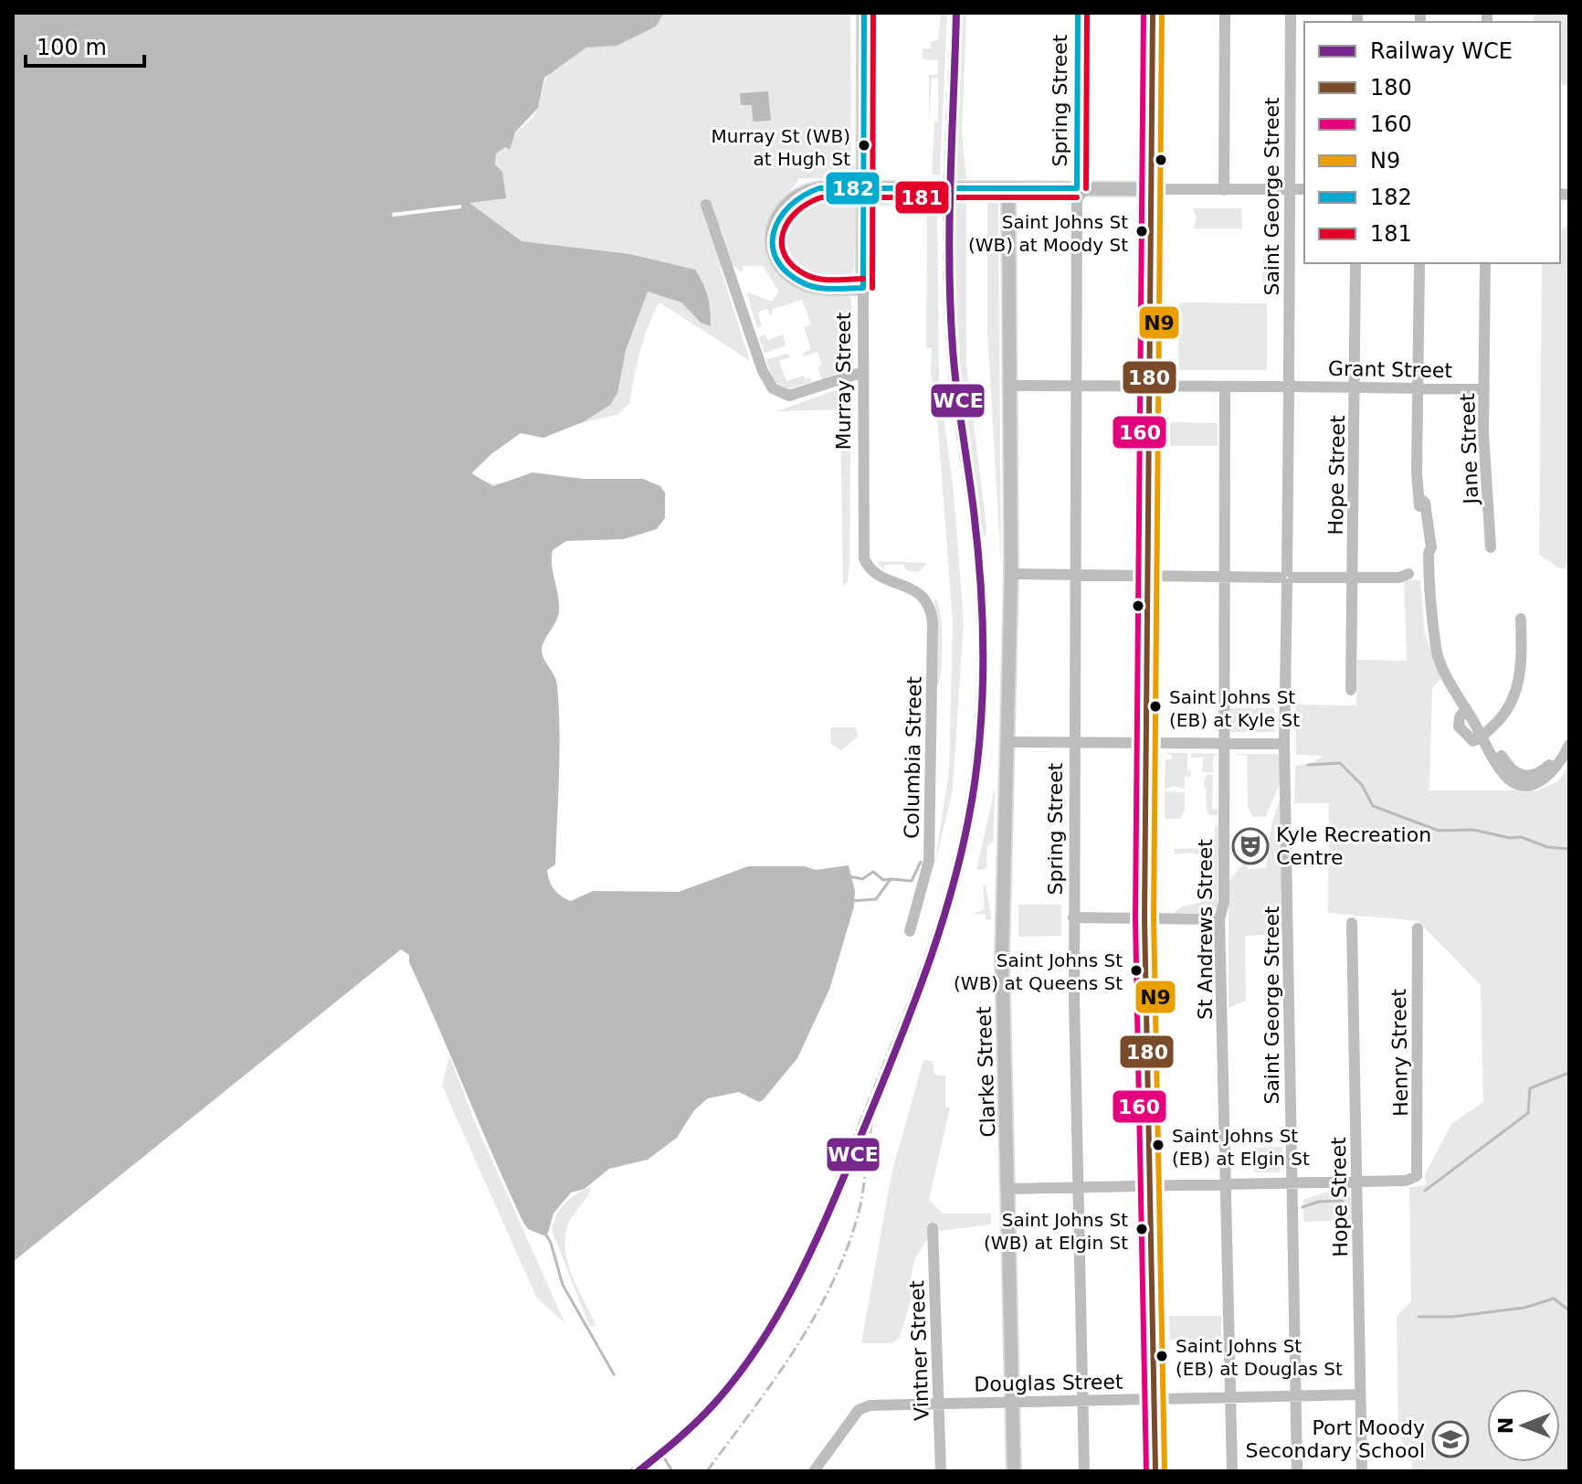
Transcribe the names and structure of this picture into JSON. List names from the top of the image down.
{
  "streets": {
    "main road": ["Murray Street", "Clarke Street"],
    "street": [
      "Spring Street",
      "Saint George Street",
      "Grant Street",
      "Jane Street",
      "Hope Street",
      "Columbia Street",
      "St Andrews Street",
      "Henry Street",
      "Vintner Street",
      "Douglas Street"
    ]
  },
  "crossings": [
    ["Spring Street", "Grant Street"],
    ["Spring Street", "Douglas Street"],
    ["Saint George Street", "Grant Street"],
    ["Saint George Street", "Douglas Street"],
    ["Grant Street", "Jane Street"],
    ["Grant Street", "Hope Street"],
    ["Grant Street", "St Andrews Street"],
    ["Grant Street", "Clarke Street"],
    ["Murray Street", "Columbia Street"],
    ["Hope Street", "Henry Street"],
    ["Hope Street", "Douglas Street"],
    ["St Andrews Street", "Douglas Street"],
    ["Clarke Street", "Douglas Street"],
    ["Vintner Street", "Douglas Street"]
  ],
  "places": {
    "other": [
      "Murray St (WB) at Hugh St",
      "Saint Johns St (WB) at Moody St",
      "Saint Johns St (EB) at Kyle St",
      "Saint Johns St (WB) at Queens St",
      "Saint Johns St (EB) at Elgin St",
      "Saint Johns St (WB) at Elgin St",
      "Saint Johns St (EB) at Douglas St"
    ],
    "theatre": ["Kyle Recreation Centre"],
    "school or university": ["Port Moody Secondary School"]
  },
  "lines": [
    "rail line WCE",
    "transit line 180",
    "transit line 160",
    "transit line N9",
    "transit line 182",
    "transit line 181"
  ],
  "legend": [
    "Railway WCE",
    "180",
    "160",
    "N9",
    "182",
    "181"
  ],
  "scale_bar": "100 m",
  "north": "left"
}
